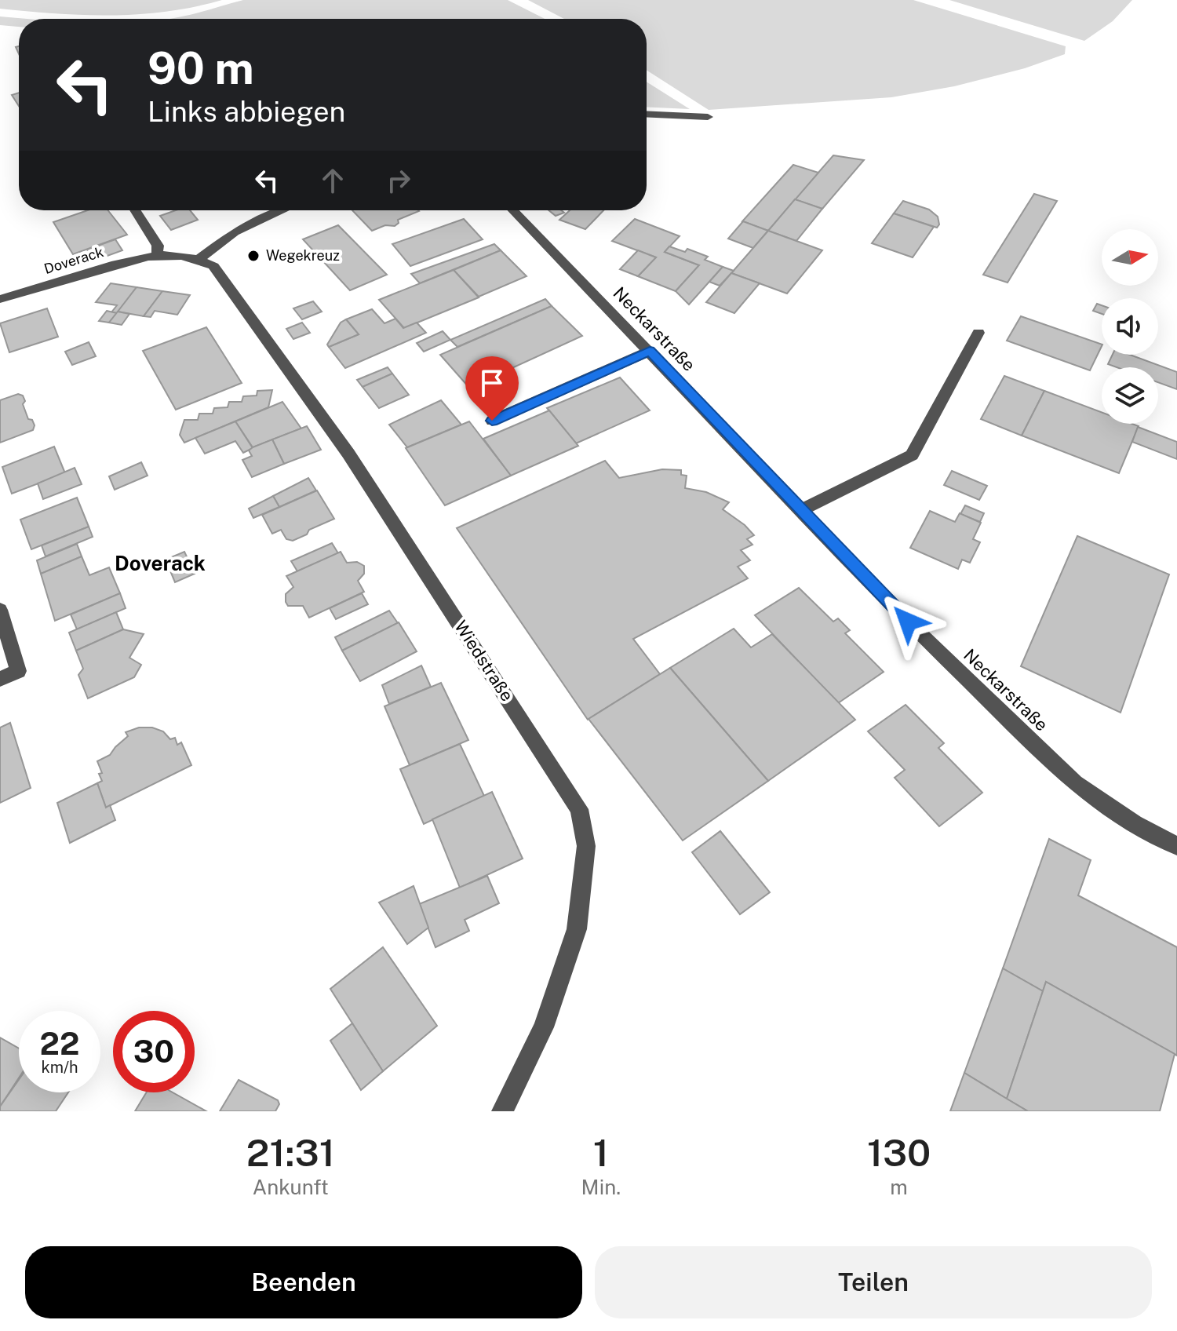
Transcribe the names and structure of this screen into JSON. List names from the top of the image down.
{
  "streets": {
    "street": ["Doverack", "Neckarstraße", "Wiedstraße"]
  },
  "crossings": [
    ["Doverack", "Wiedstraße"]
  ],
  "districts": ["Doverack"],
  "places": ["Wegekreuz"],
  "north": "right",
  "page": {
    "turn": ["90 m", "Links abbiegen"],
    "speed": "22 km/h",
    "limit": "30",
    "eta": [
      "21:31",
      "Ankunft",
      "1",
      "Min.",
      "130",
      "m"
    ],
    "buttons": ["Beenden", "Teilen"]
  }
}
